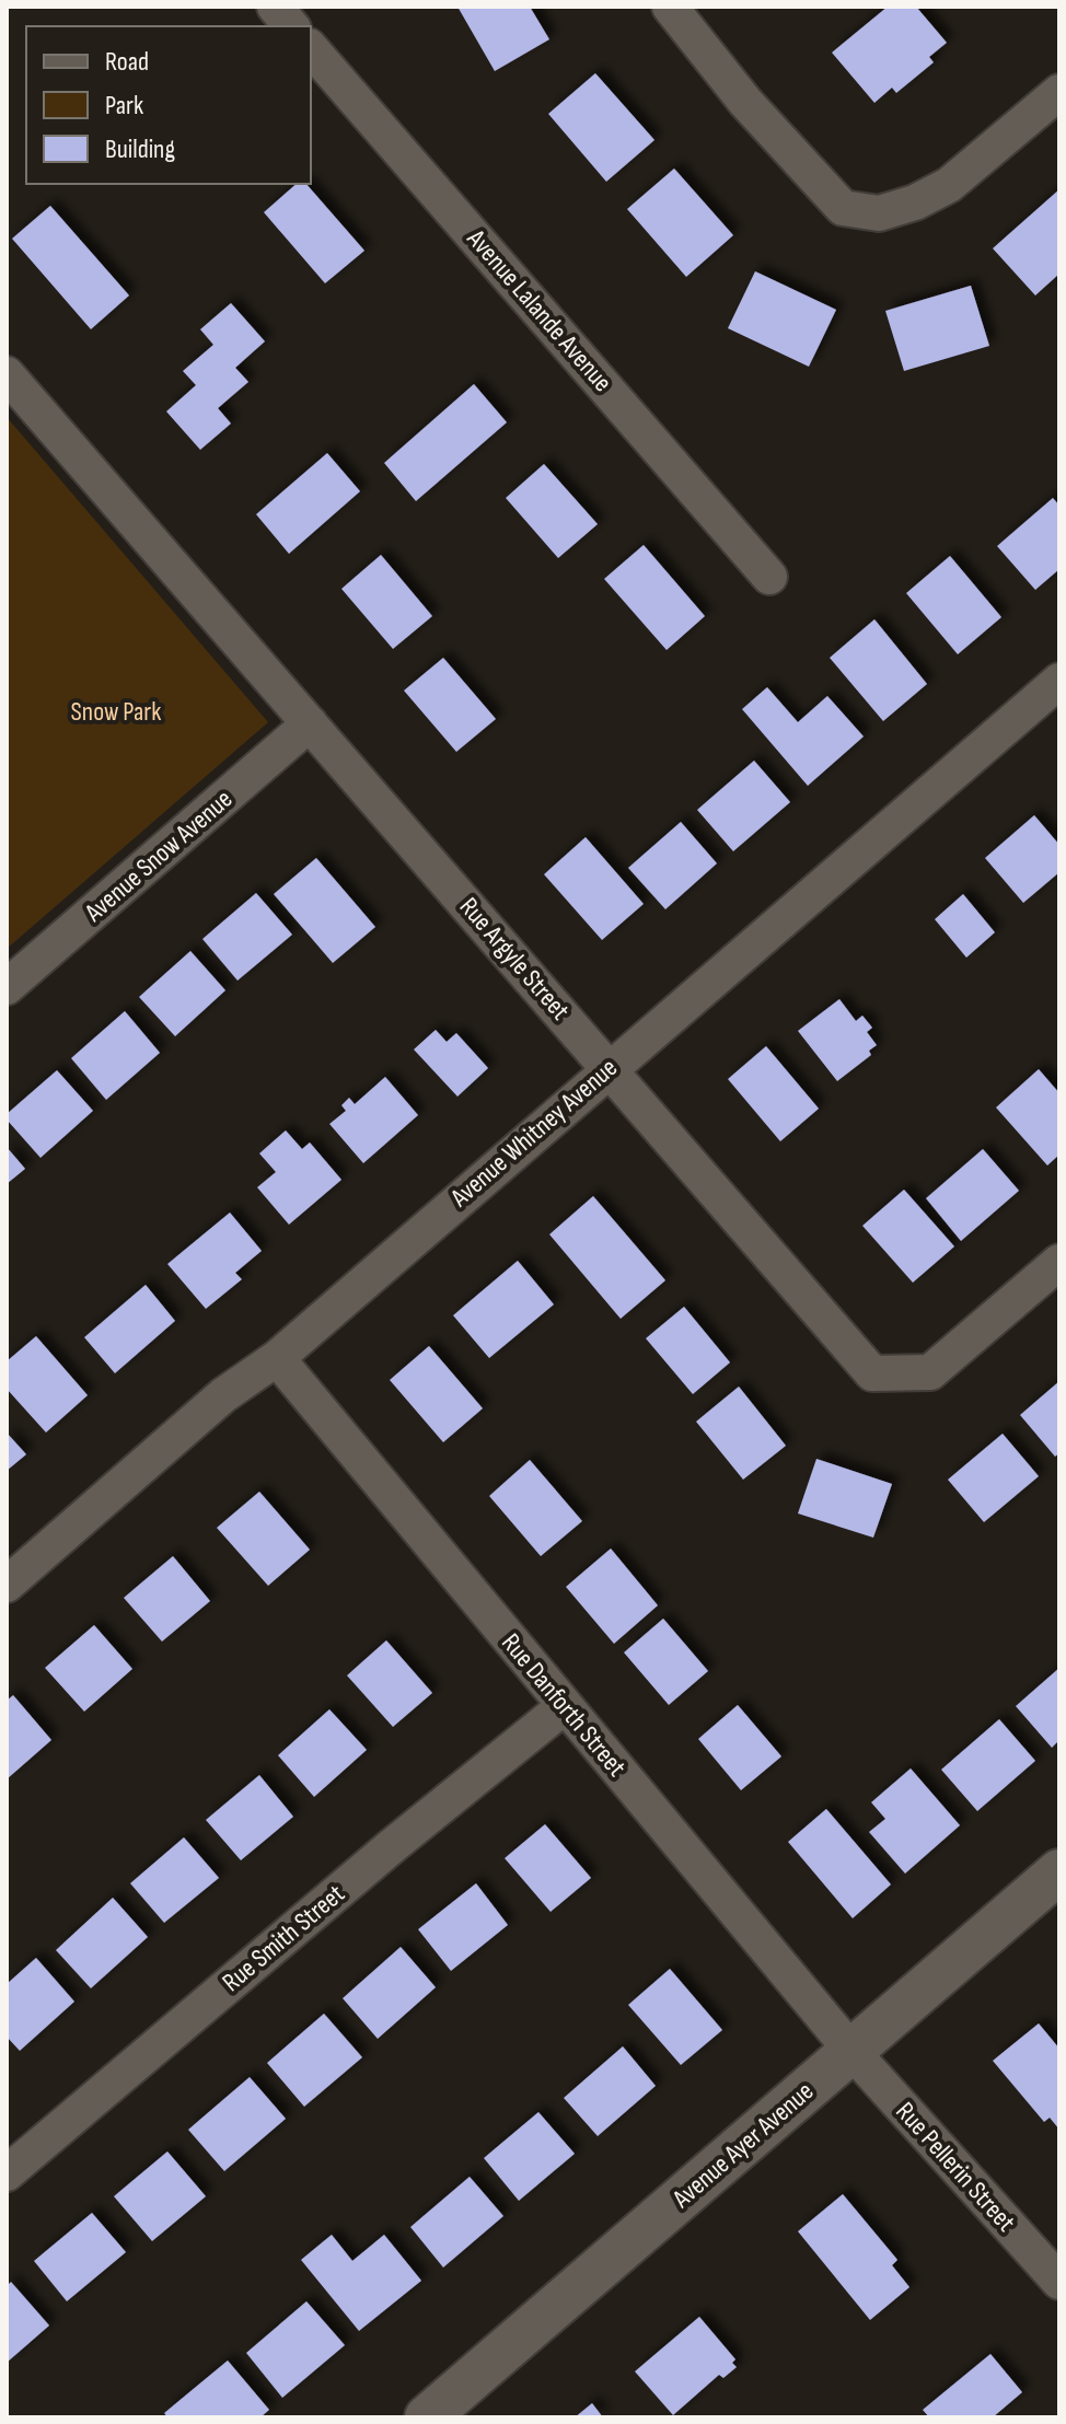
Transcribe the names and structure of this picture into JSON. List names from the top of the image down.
{
  "streets": {
    "street": [
      "Avenue Lalande Avenue",
      "Avenue Snow Avenue",
      "Rue Argyle Street",
      "Avenue Whitney Avenue",
      "Rue Danforth Street",
      "Rue Smith Street",
      "Avenue Ayer Avenue",
      "Rue Pellerin Street"
    ]
  },
  "crossings": [
    ["Avenue Snow Avenue", "Rue Argyle Street"],
    ["Rue Argyle Street", "Avenue Whitney Avenue"],
    ["Avenue Whitney Avenue", "Rue Danforth Street"],
    ["Rue Danforth Street", "Rue Smith Street"],
    ["Rue Danforth Street", "Avenue Ayer Avenue"],
    ["Rue Danforth Street", "Rue Pellerin Street"],
    ["Avenue Ayer Avenue", "Rue Pellerin Street"]
  ],
  "parks": ["Snow Park"],
  "legend": ["Road", "Park", "Building"]
}
